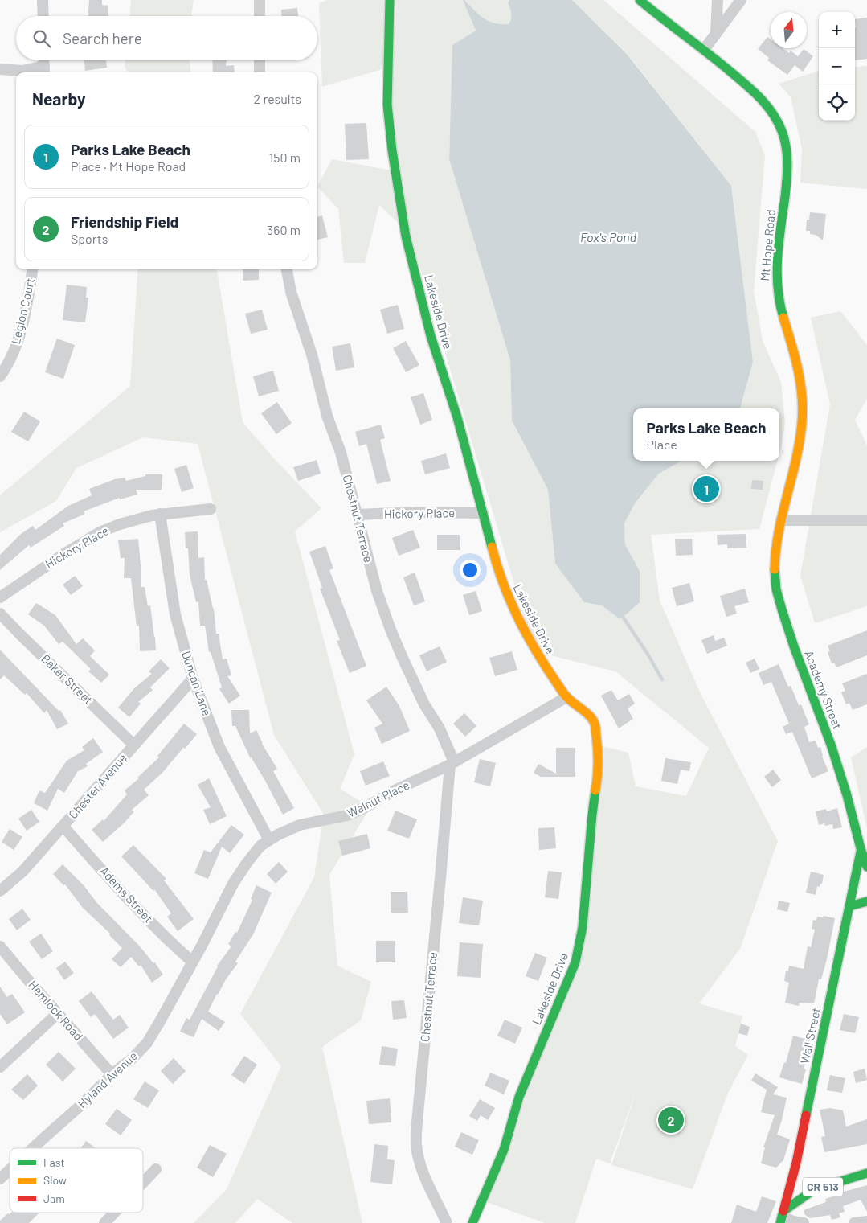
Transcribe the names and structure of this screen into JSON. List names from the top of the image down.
{
  "streets": {
    "street": [
      "Mt Hope Road",
      "Legion Court",
      "Lakeside Drive",
      "Hickory Place",
      "Chestnut Terrace",
      "Baker Street",
      "Duncan Lane",
      "Academy Street",
      "Chester Avenue",
      "Walnut Place",
      "Adams Street",
      "Hemlock Road",
      "Wall Street",
      "Hyland Avenue",
      "CR 513"
    ]
  },
  "crossings": [
    ["Mt Hope Road", "Academy Street"],
    ["Lakeside Drive", "Hickory Place"],
    ["Lakeside Drive", "Walnut Place"],
    ["Hickory Place", "Chestnut Terrace"],
    ["Hickory Place", "Duncan Lane"],
    ["Chestnut Terrace", "Walnut Place"],
    ["Baker Street", "Chester Avenue"],
    ["Duncan Lane", "Chester Avenue"],
    ["Duncan Lane", "Walnut Place"],
    ["Academy Street", "Wall Street"],
    ["Chester Avenue", "Adams Street"],
    ["Walnut Place", "Adams Street"],
    ["Walnut Place", "Hyland Avenue"],
    ["Adams Street", "Hyland Avenue"],
    ["Hemlock Road", "Hyland Avenue"],
    ["Wall Street", "CR 513"]
  ],
  "water": ["Fox's Pond"],
  "legend": ["Fast", "Slow", "Jam"],
  "north": "top",
  "page": {
    "map_buttons": ["+", "−"],
    "search": "Search here",
    "heading": ["Nearby", "2 results"],
    "list": [
      {
        "mark": "1",
        "name": "Parks Lake Beach",
        "note": "Place · Mt Hope Road",
        "value": "150 m"
      },
      {
        "mark": "2",
        "name": "Friendship Field",
        "note": "Sports",
        "value": "360 m"
      }
    ],
    "popup": ["Parks Lake Beach", "Place"],
    "pins": ["1", "2"]
  }
}
